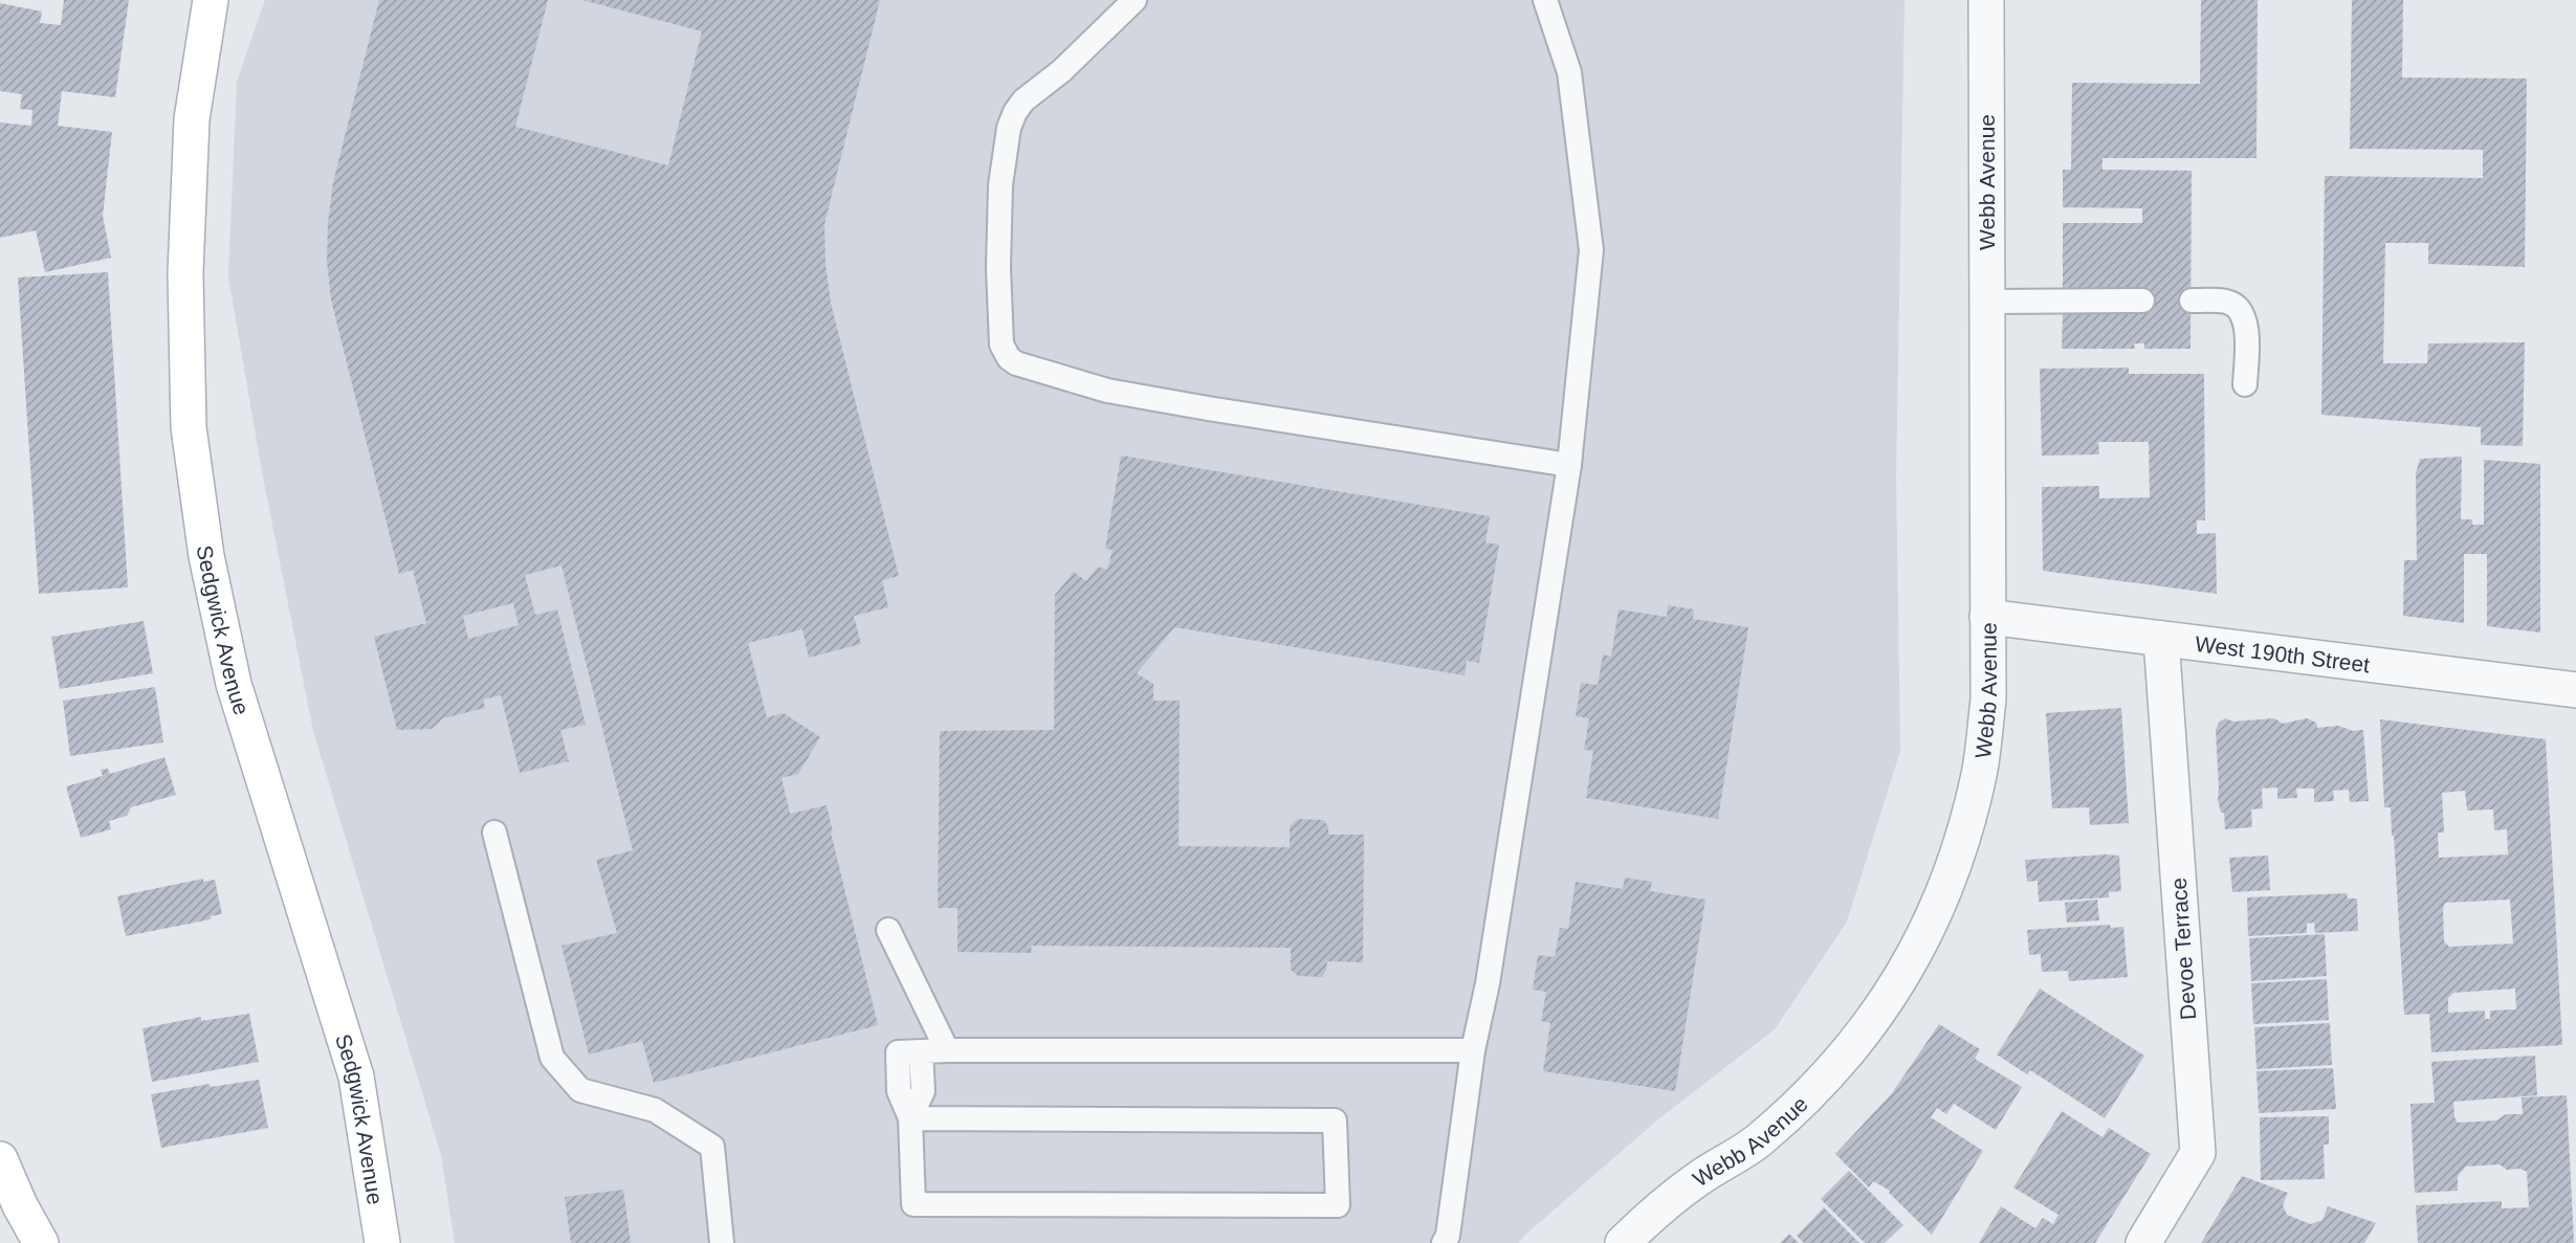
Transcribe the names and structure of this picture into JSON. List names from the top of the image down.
{
  "streets": {
    "street": [
      "Webb Avenue",
      "Sedgwick Avenue",
      "West 190th Street",
      "Devoe Terrace"
    ]
  },
  "crossings": [
    ["Webb Avenue", "West 190th Street"],
    ["West 190th Street", "Devoe Terrace"]
  ]
}
